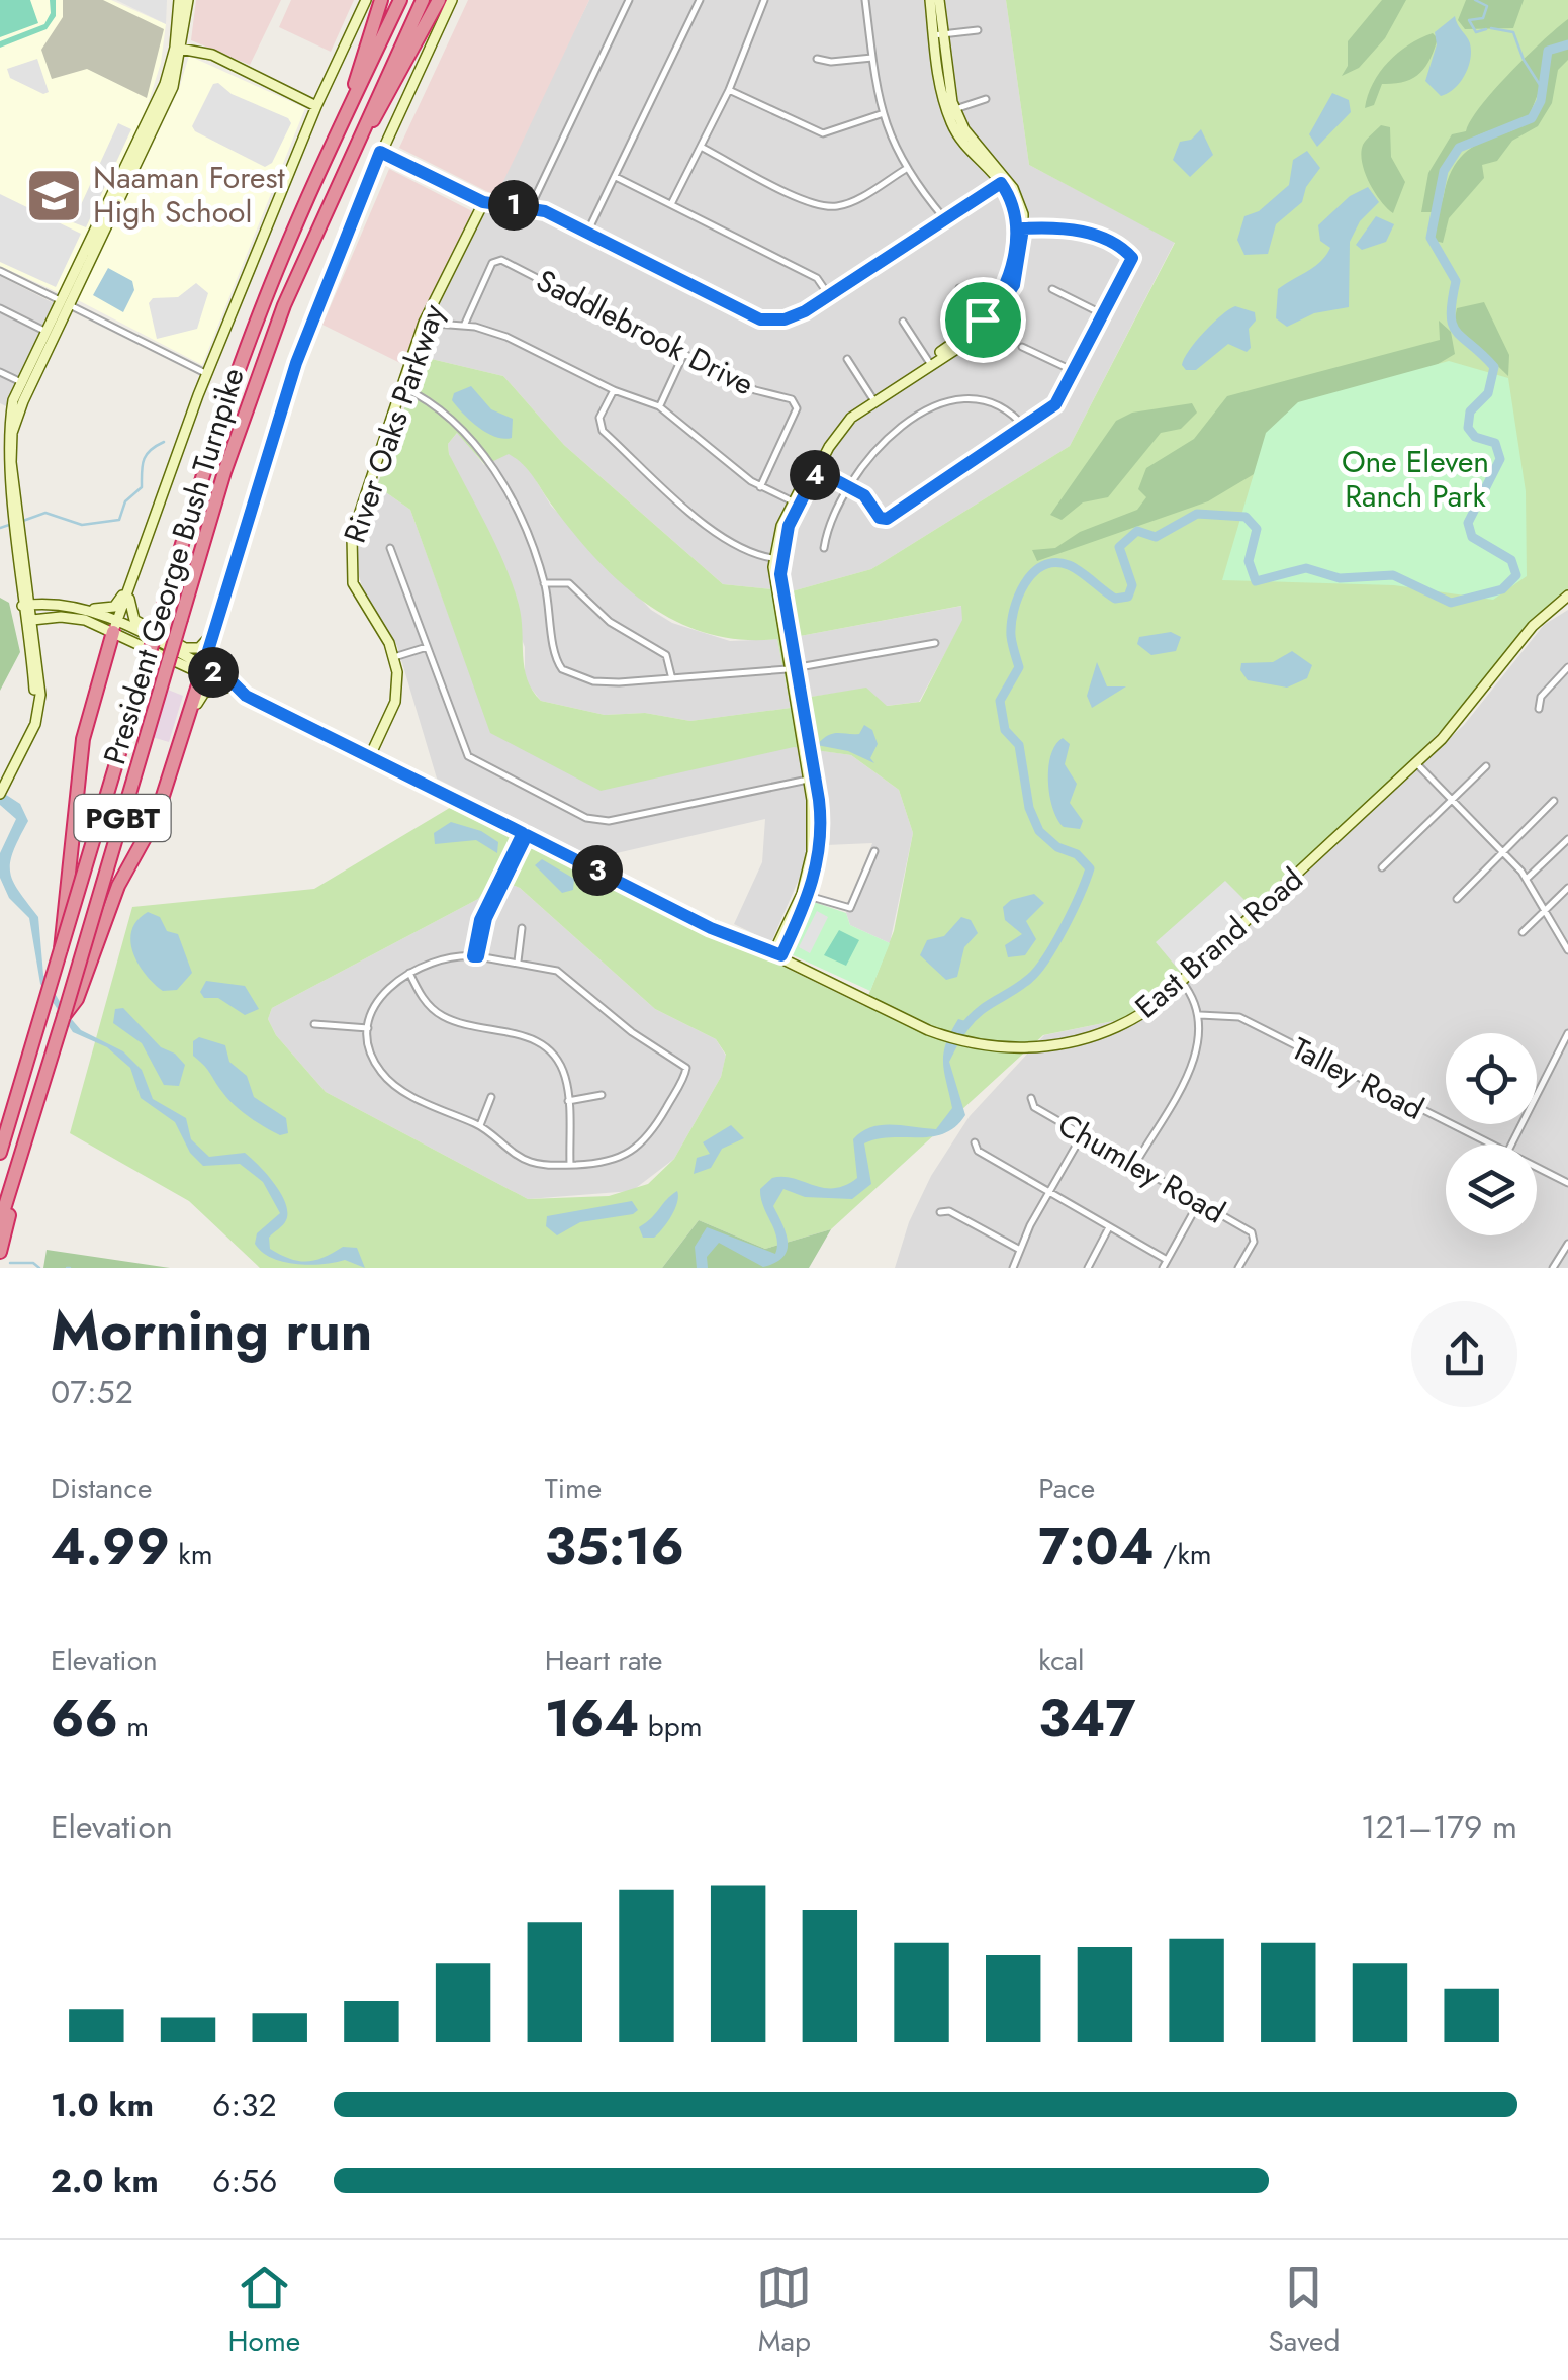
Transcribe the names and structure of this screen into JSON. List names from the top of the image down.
{
  "streets": {
    "highway": ["President George Bush Turnpike", "PGBT"],
    "main road": ["River Oaks Parkway", "East Brand Road"],
    "street": ["Saddlebrook Drive", "Talley Road", "Chumley Road"]
  },
  "parks": ["One Eleven Ranch Park"],
  "places": {
    "school or university": ["Naaman Forest High School"]
  },
  "page": {
    "pins": [
      "1",
      "4",
      "2",
      "3"
    ],
    "heading": ["Morning run", "07:52"],
    "stats": [
      ["Distance", "4.99 km"],
      ["Time", "35:16"],
      ["Pace", "7:04 /km"],
      ["Elevation", "66 m"],
      ["Heart rate", "164 bpm"],
      ["kcal", "347"]
    ],
    "chart": ["Elevation", "121–179 m"],
    "list": [
      {
        "name": "1.0 km",
        "note": "6:32"
      },
      {
        "name": "2.0 km",
        "note": "6:56"
      }
    ],
    "tabs": ["Home", "Map", "Saved"]
  }
}
